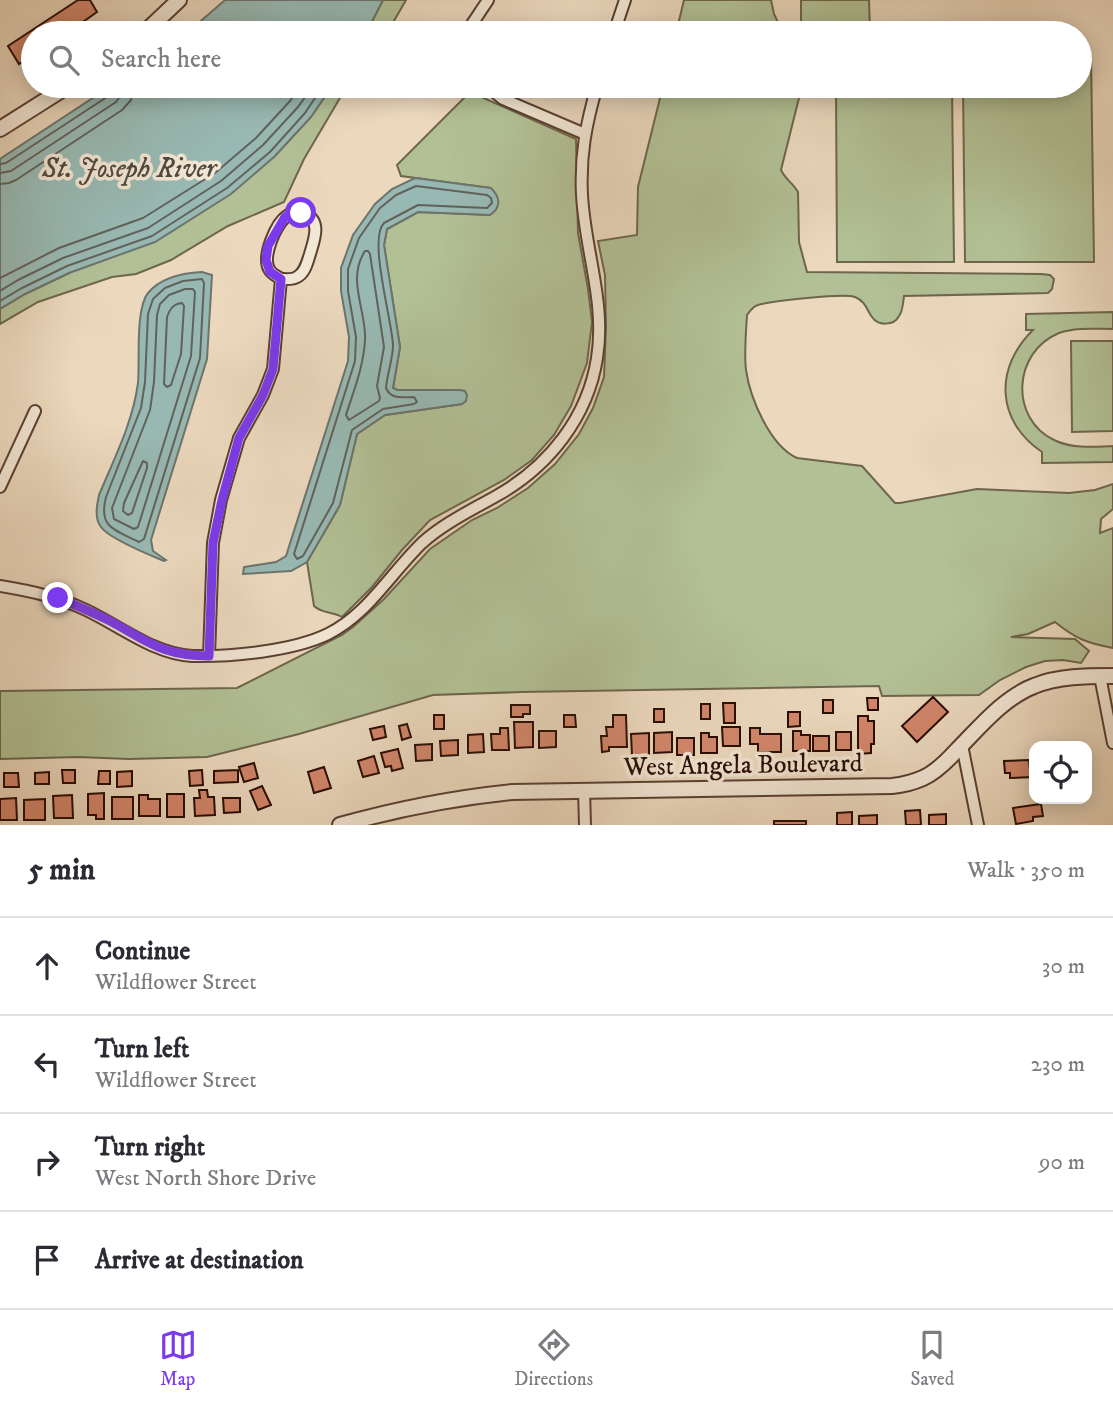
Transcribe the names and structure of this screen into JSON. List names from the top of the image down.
{
  "streets": {
    "street": ["West Angela Boulevard"]
  },
  "water": ["St. Joseph River"],
  "page": {
    "search": "Search here",
    "heading": ["5 min", "Walk · 350 m"],
    "list": [
      ["Continue", "Wildflower Street", "30 m"],
      ["Turn left", "Wildflower Street", "230 m"],
      ["Turn right", "West North Shore Drive", "90 m"],
      "Arrive at destination"
    ],
    "nav": ["Map", "Directions", "Saved"]
  }
}
